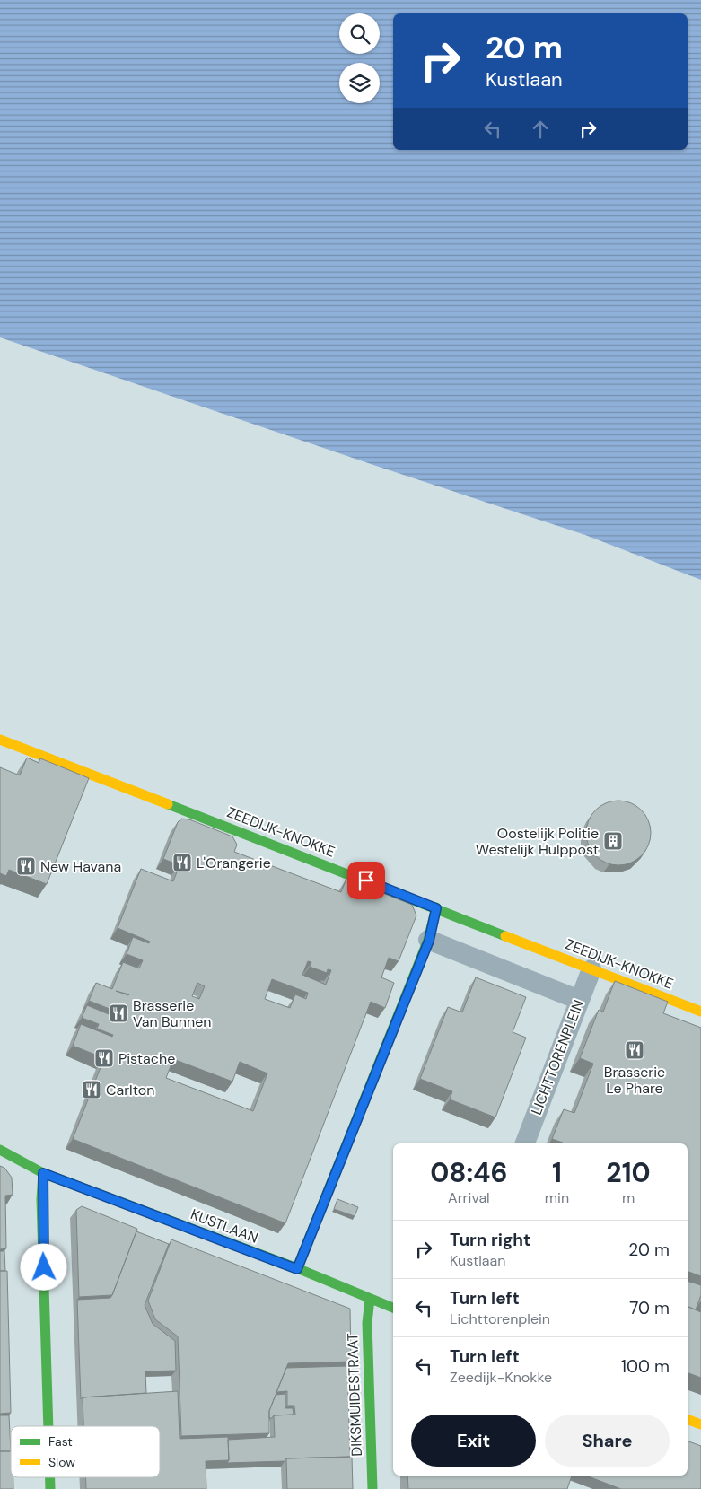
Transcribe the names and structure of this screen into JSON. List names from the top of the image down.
{
  "streets": {
    "street": [
      "ZEEDIJK-KNOKKE",
      "LICHTTORENPLEIN",
      "KUSTLAAN",
      "DIKSMUIDESTRAAT"
    ]
  },
  "crossings": [
    ["ZEEDIJK-KNOKKE", "LICHTTORENPLEIN"],
    ["KUSTLAAN", "DIKSMUIDESTRAAT"]
  ],
  "places": {
    "building": ["Oostelijk Politie Westelijk Hulppost"],
    "restaurant": [
      "L'Orangerie",
      "New Havana",
      "Brasserie Van Bunnen",
      "Brasserie Le Phare",
      "Pistache",
      "Carlton"
    ]
  },
  "legend": ["Fast", "Slow"],
  "page": {
    "turn": ["20 m", "Kustlaan"],
    "eta": [
      "08:46",
      "Arrival",
      "1",
      "min",
      "210",
      "m"
    ],
    "list": [
      {
        "name": "Turn right",
        "note": "Kustlaan",
        "value": "20 m"
      },
      {
        "name": "Turn left",
        "note": "Lichttorenplein",
        "value": "70 m"
      },
      {
        "name": "Turn left",
        "note": "Zeedijk-Knokke",
        "value": "100 m"
      }
    ],
    "buttons": ["Exit", "Share"]
  }
}
